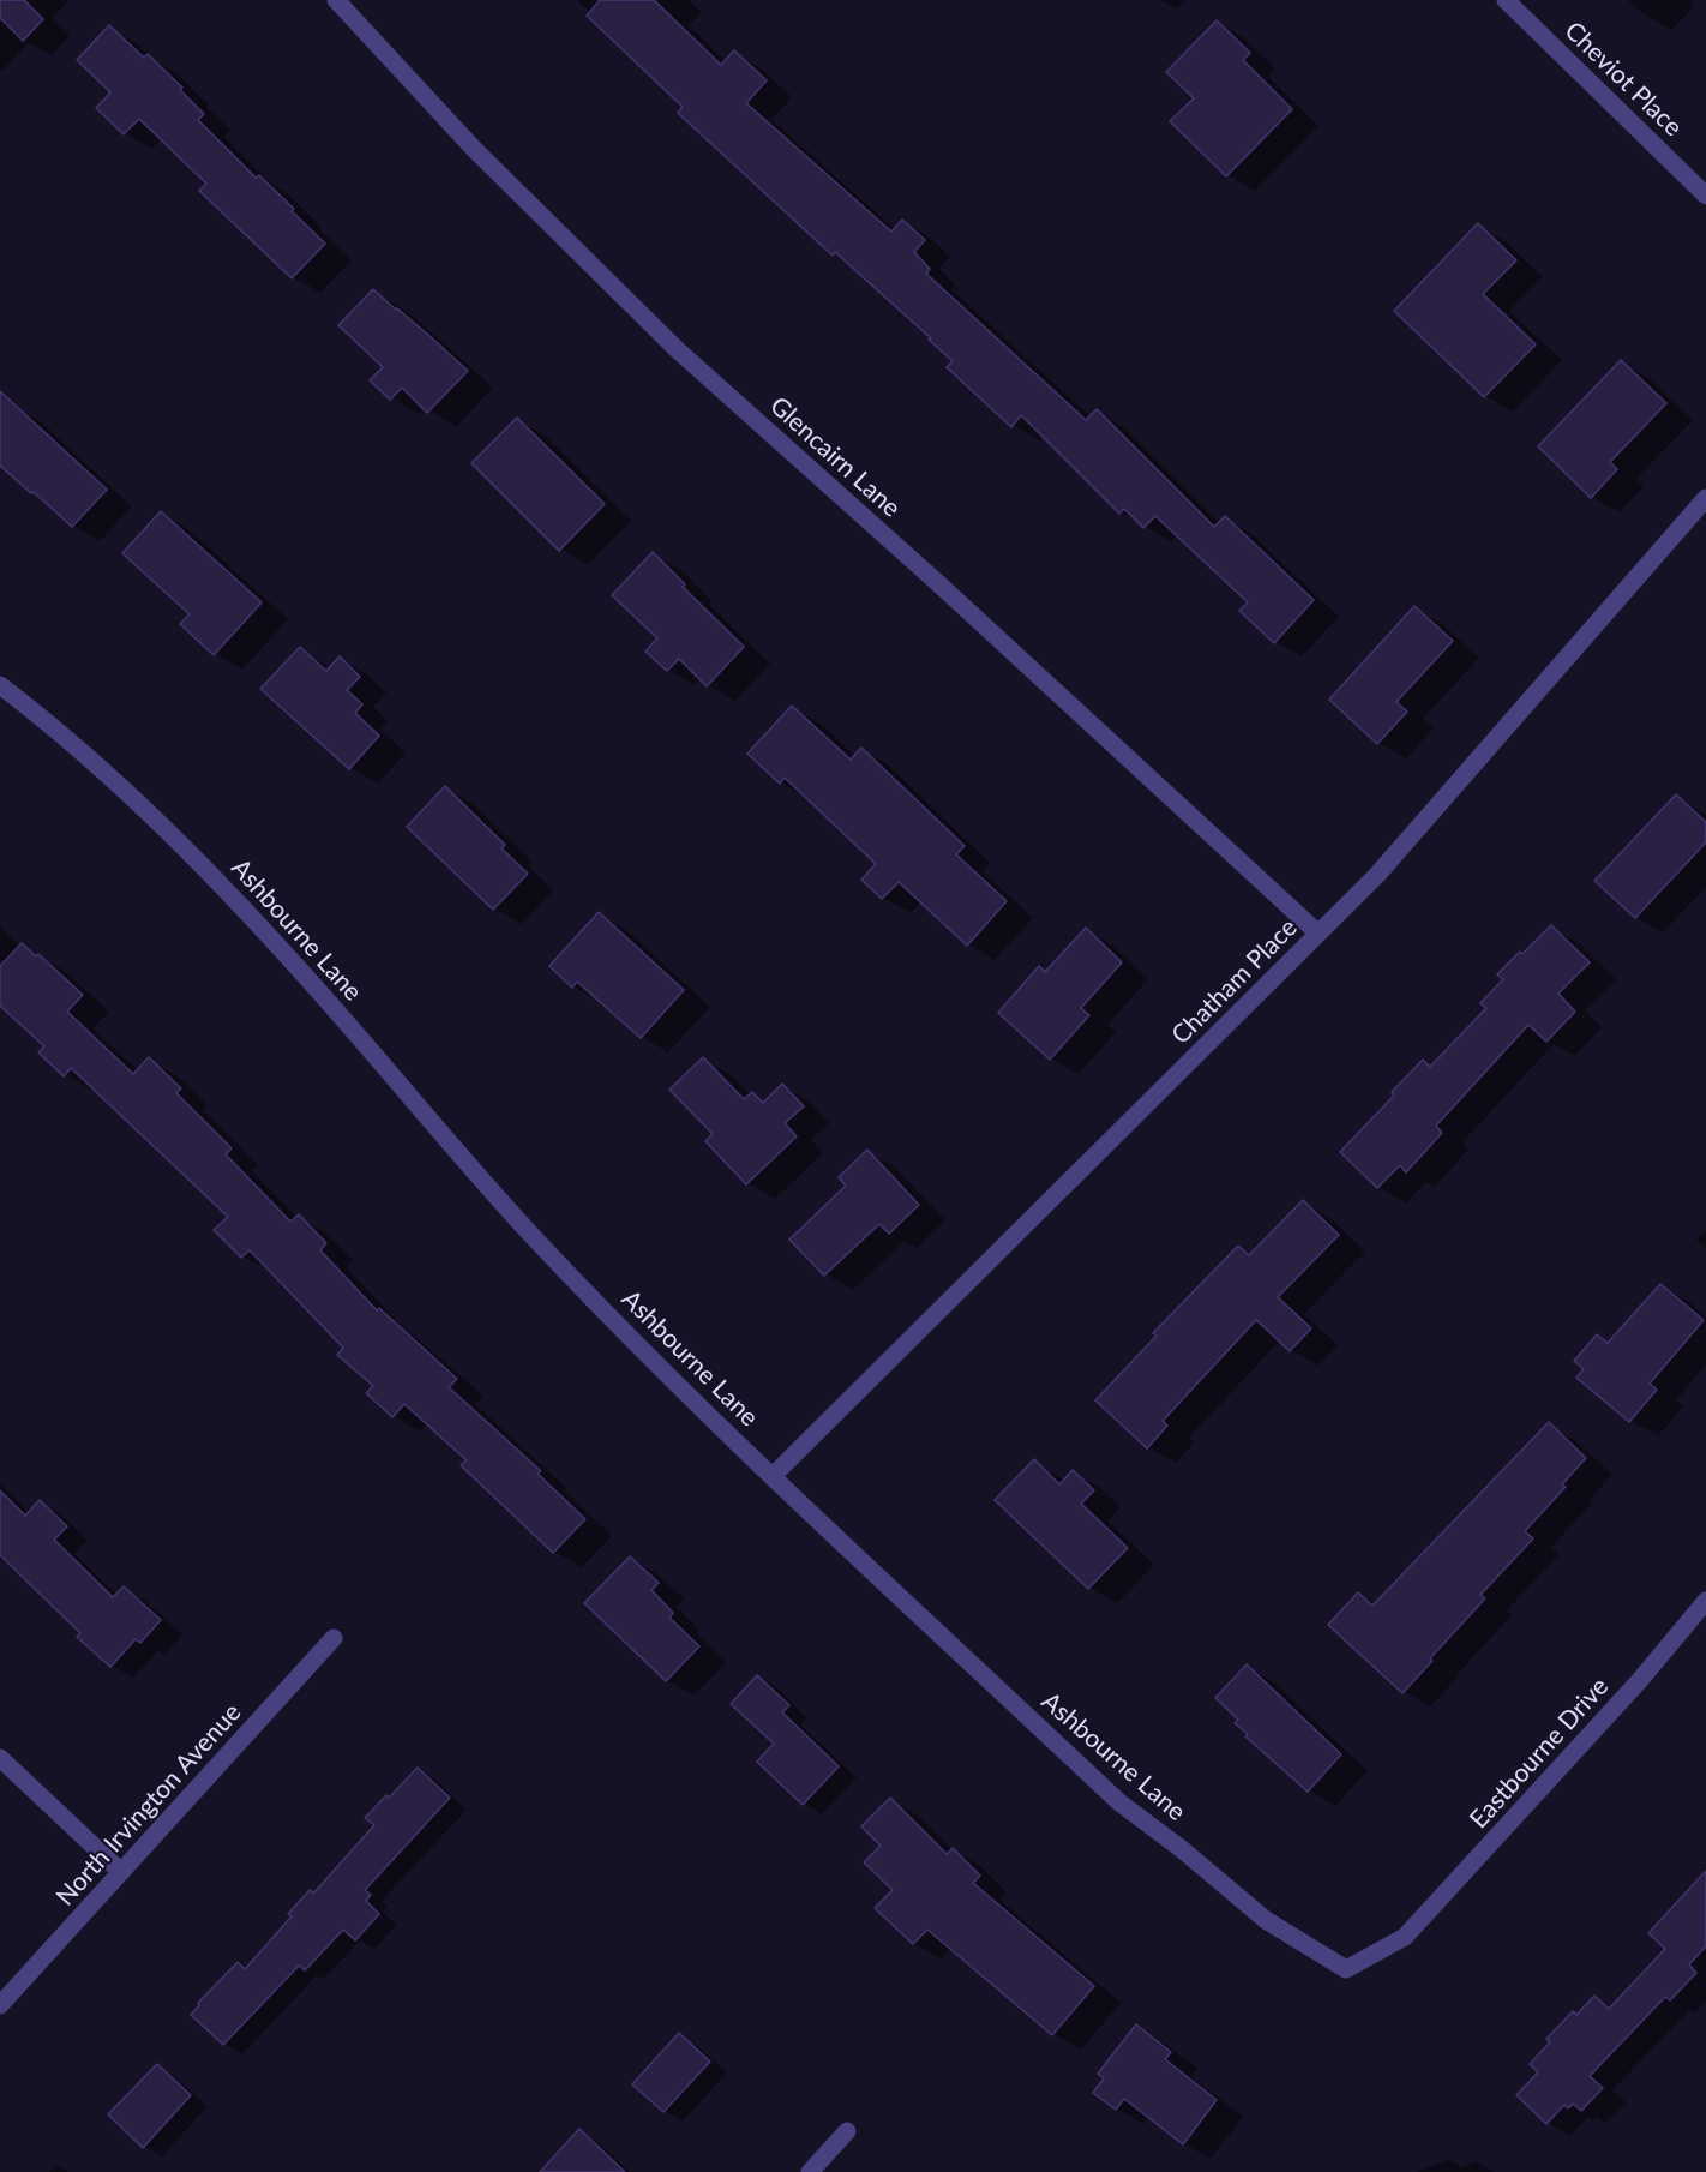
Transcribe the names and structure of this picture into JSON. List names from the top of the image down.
{
  "streets": {
    "street": [
      "Cheviot Place",
      "Glencairn Lane",
      "Ashbourne Lane",
      "Chatham Place",
      "Eastbourne Drive",
      "North Irvington Avenue"
    ]
  },
  "crossings": [
    ["Glencairn Lane", "Chatham Place"],
    ["Ashbourne Lane", "Chatham Place"],
    ["Ashbourne Lane", "Eastbourne Drive"]
  ]
}
